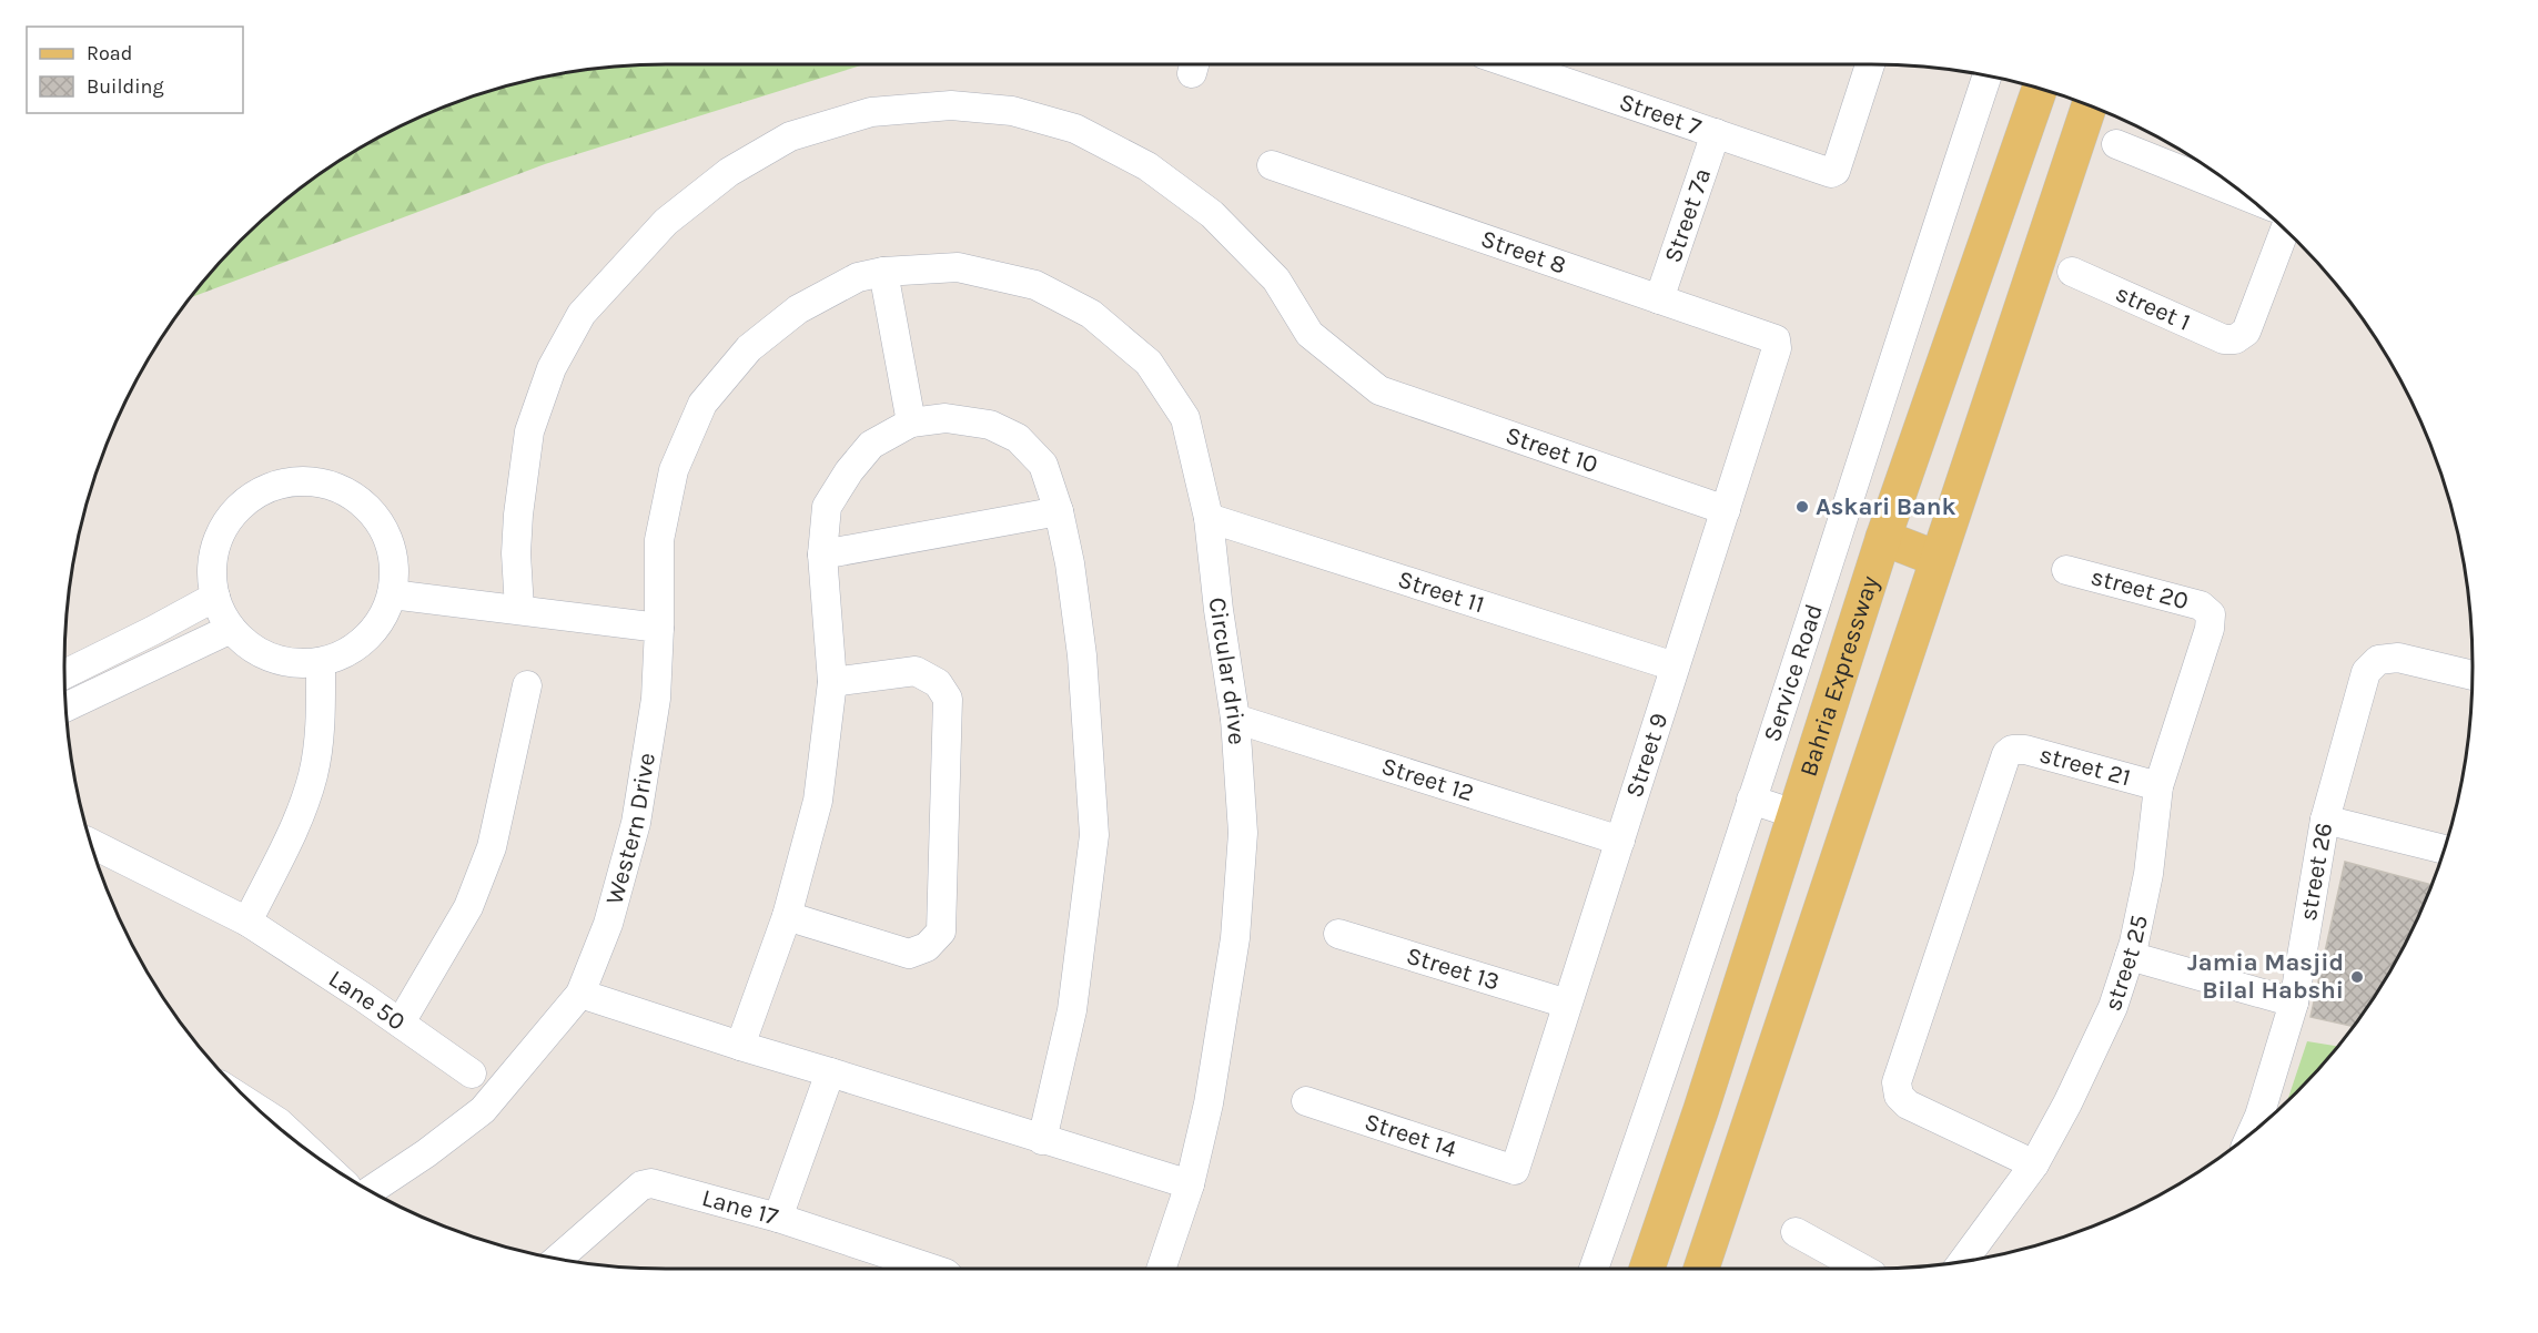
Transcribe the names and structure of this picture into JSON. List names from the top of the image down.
{
  "streets": {
    "main road": ["Bahria Expressway"],
    "street": [
      "Street 7",
      "Street 7a",
      "Street 8",
      "street 1",
      "Street 10",
      "street 20",
      "Street 11",
      "Circular drive",
      "Service Road",
      "Street 9",
      "street 21",
      "Street 12",
      "Western Drive",
      "street 26",
      "street 25",
      "Street 13",
      "Lane 50",
      "Street 14",
      "Lane 17"
    ]
  },
  "crossings": [
    ["Street 7", "Street 7a"],
    ["Street 7a", "Street 8"],
    ["Street 8", "Street 9"],
    ["Street 10", "Street 9"],
    ["street 20", "street 25"],
    ["Street 11", "Circular drive"],
    ["Street 11", "Street 9"],
    ["Circular drive", "Street 12"],
    ["Circular drive", "Western Drive"],
    ["Street 9", "Street 12"],
    ["Street 9", "Street 13"],
    ["Street 9", "Street 14"],
    ["street 21", "street 25"]
  ],
  "places": ["Askari Bank", "Jamia Masjid Bilal Habshi"],
  "legend": ["Road", "Building"]
}
